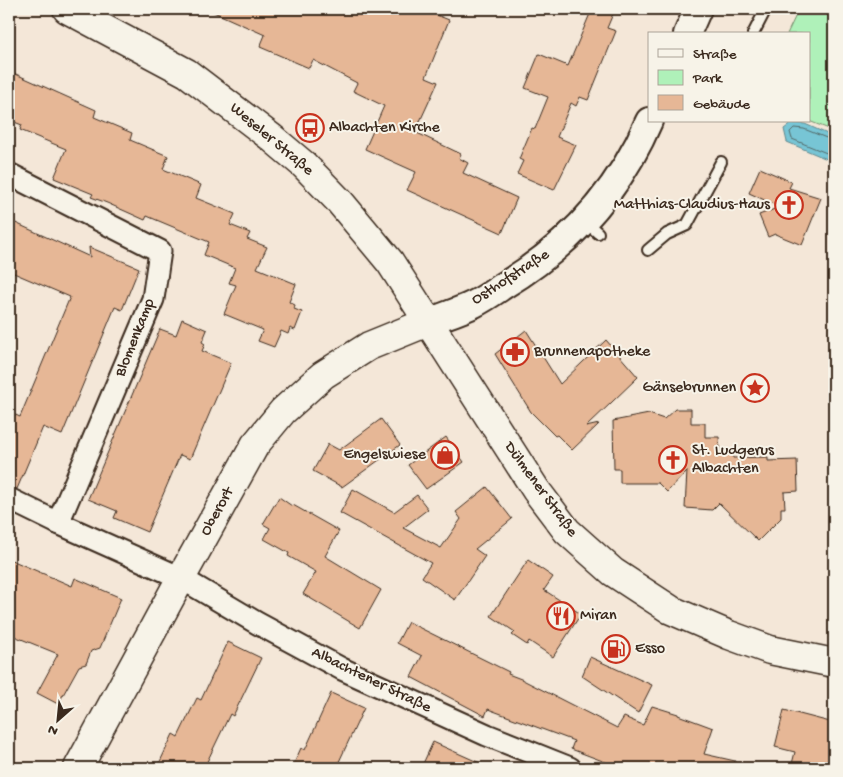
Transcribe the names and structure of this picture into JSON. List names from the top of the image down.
{
  "streets": {
    "main road": ["Weseler Straße", "Dülmener Straße", "Oberort"],
    "street": ["Osthofstraße", "Blomenkamp", "Albachtener Straße"]
  },
  "crossings": [
    ["Weseler Straße", "Osthofstraße"],
    ["Weseler Straße", "Dülmener Straße"],
    ["Weseler Straße", "Oberort"],
    ["Osthofstraße", "Dülmener Straße"],
    ["Osthofstraße", "Oberort"],
    ["Dülmener Straße", "Oberort"],
    ["Oberort", "Albachtener Straße"]
  ],
  "places": {
    "bus stop": ["Albachten Kirche"],
    "church": ["Matthias-Claudius-Haus", "St. Ludgerus Albachten"],
    "pharmacy": ["Brunnenapotheke"],
    "place": ["Gänsebrunnen"],
    "shop": ["Engelswiese"],
    "restaurant": ["Miran"],
    "fuel station": ["Esso"]
  },
  "legend": ["Straße", "Park", "Gebäude"],
  "north": "bottom left"
}
